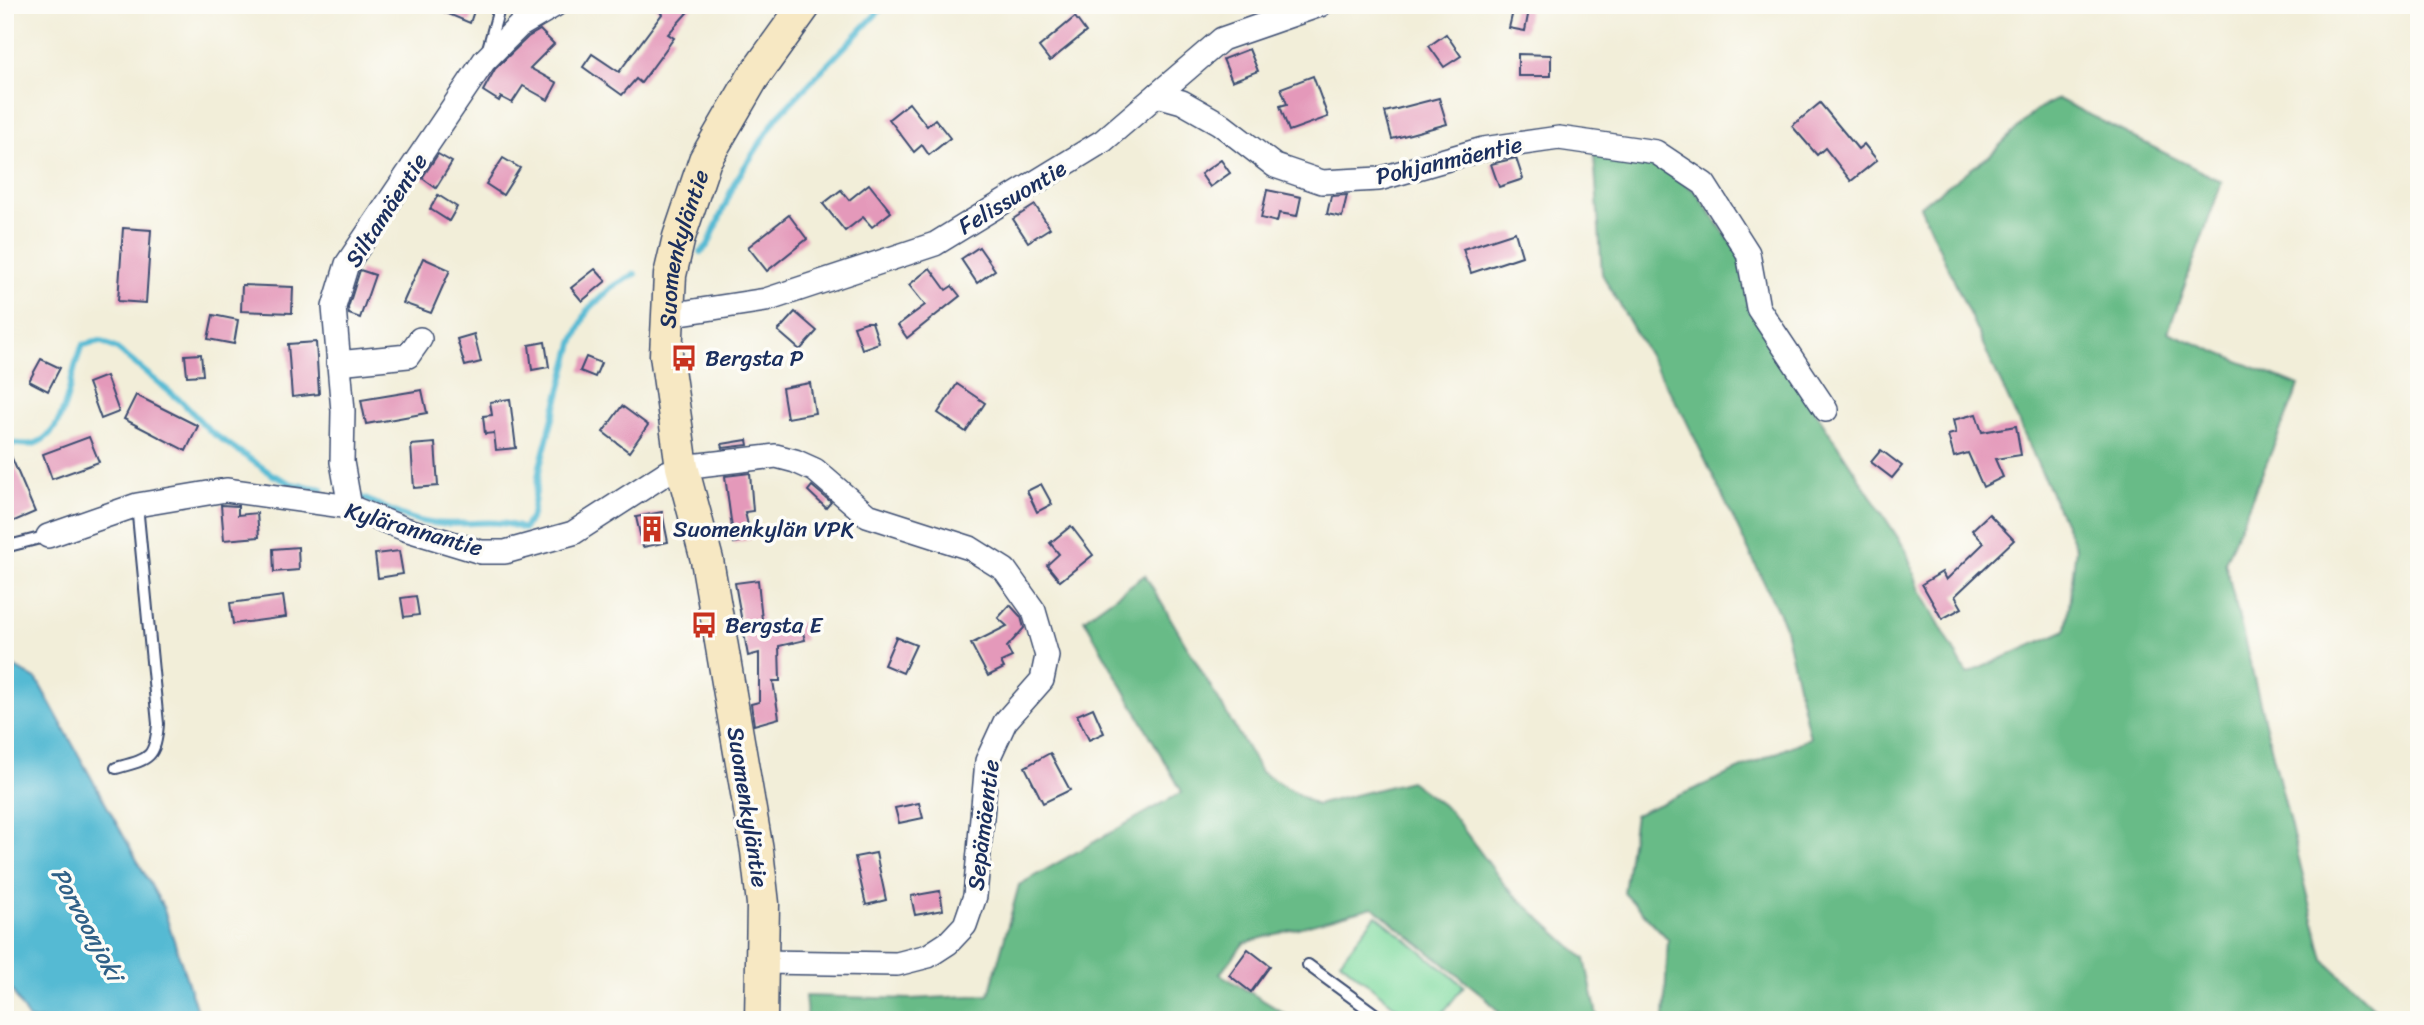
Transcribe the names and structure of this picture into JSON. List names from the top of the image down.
{
  "streets": {
    "street": [
      "Pohjanmäentie",
      "Felissuontie",
      "Siltamäentie",
      "Suomenkyläntie",
      "Kylärannantie",
      "Sepämäentie"
    ]
  },
  "crossings": [
    ["Pohjanmäentie", "Felissuontie"],
    ["Felissuontie", "Suomenkyläntie"],
    ["Siltamäentie", "Kylärannantie"],
    ["Suomenkyläntie", "Kylärannantie"],
    ["Suomenkyläntie", "Sepämäentie"],
    ["Kylärannantie", "Sepämäentie"]
  ],
  "water": ["Porvoonjoki"],
  "places": {
    "bus stop": ["Bergsta P", "Bergsta E"],
    "building": ["Suomenkylän VPK"]
  }
}
